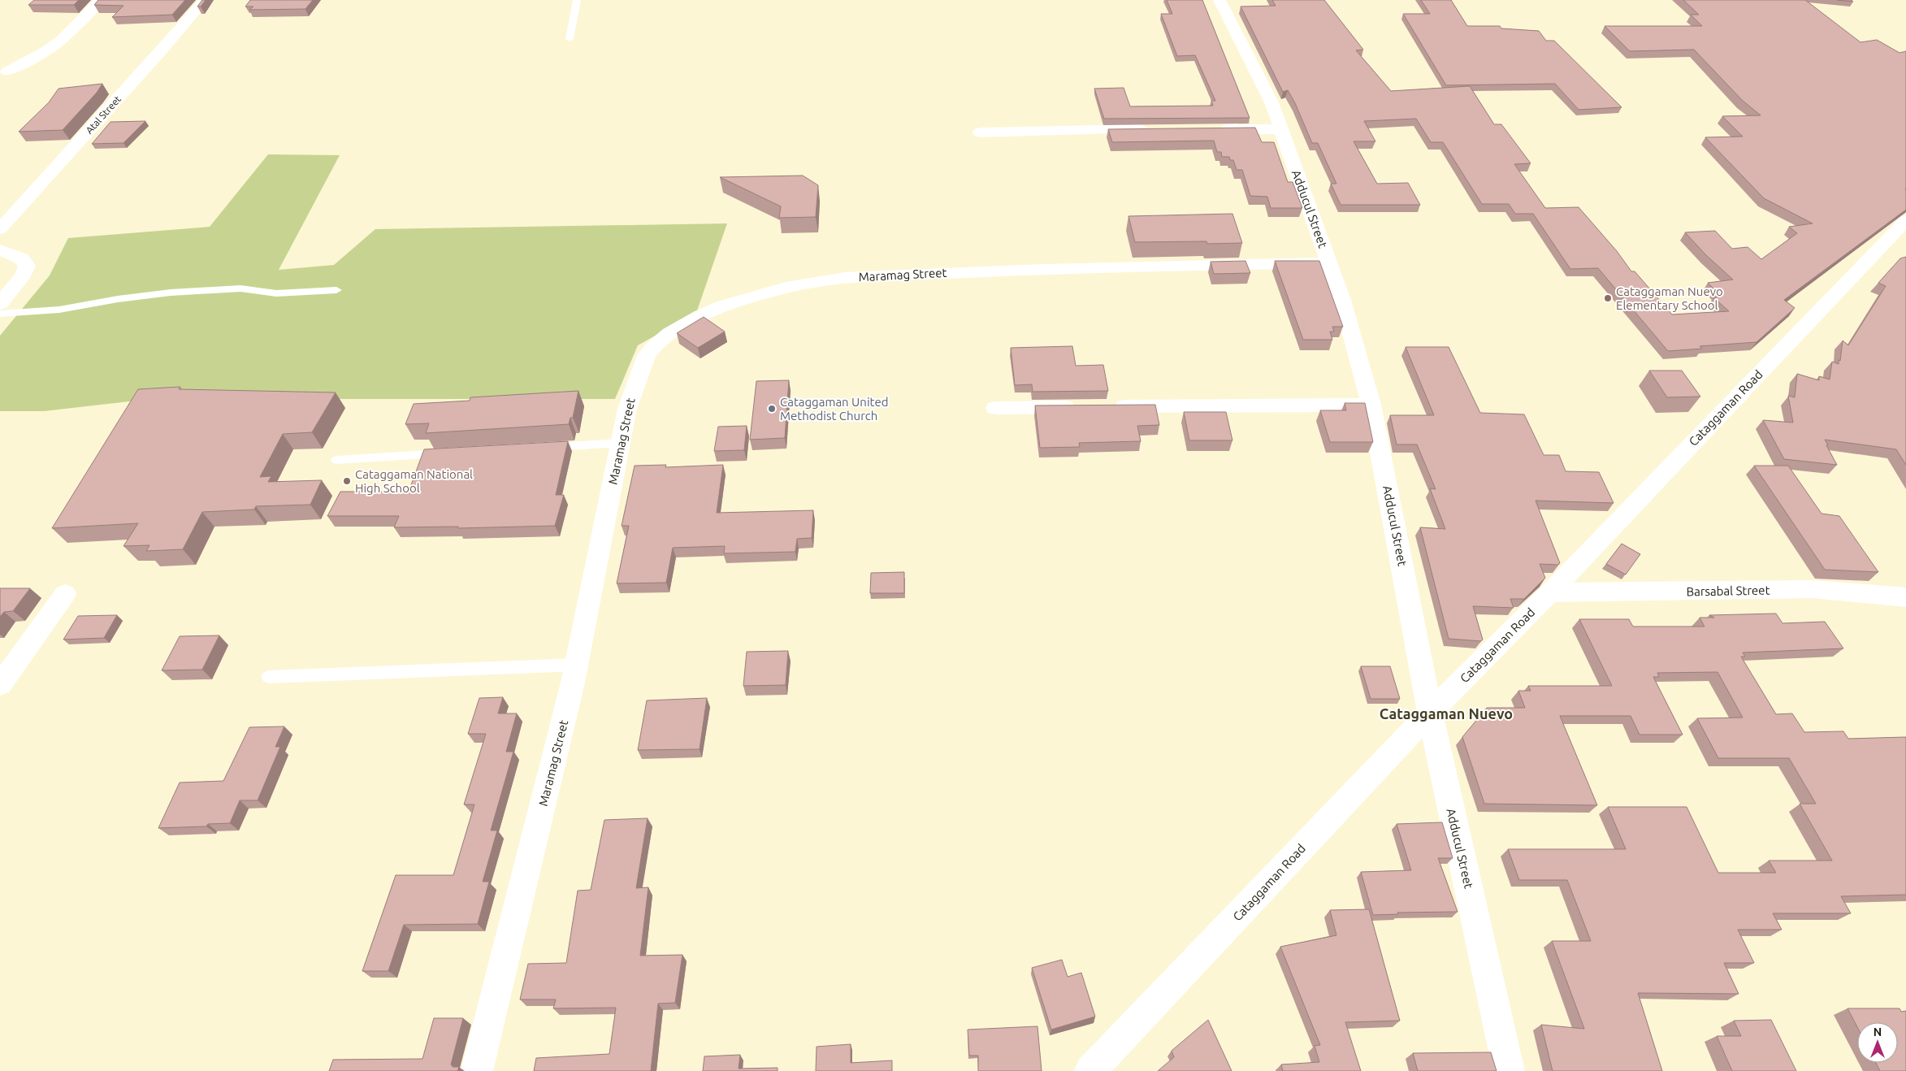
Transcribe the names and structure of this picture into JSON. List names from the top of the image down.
{
  "streets": {
    "street": [
      "Atal Street",
      "Adducul Street",
      "Maramag Street",
      "Cataggaman Road",
      "Barsabal Street"
    ]
  },
  "crossings": [
    ["Adducul Street", "Maramag Street"],
    ["Adducul Street", "Cataggaman Road"],
    ["Cataggaman Road", "Barsabal Street"]
  ],
  "districts": ["Cataggaman Nuevo"],
  "places": ["Cataggaman Nuevo Elementary School", "Cataggaman United Methodist Church", "Cataggaman National High School"],
  "north": "top"
}
